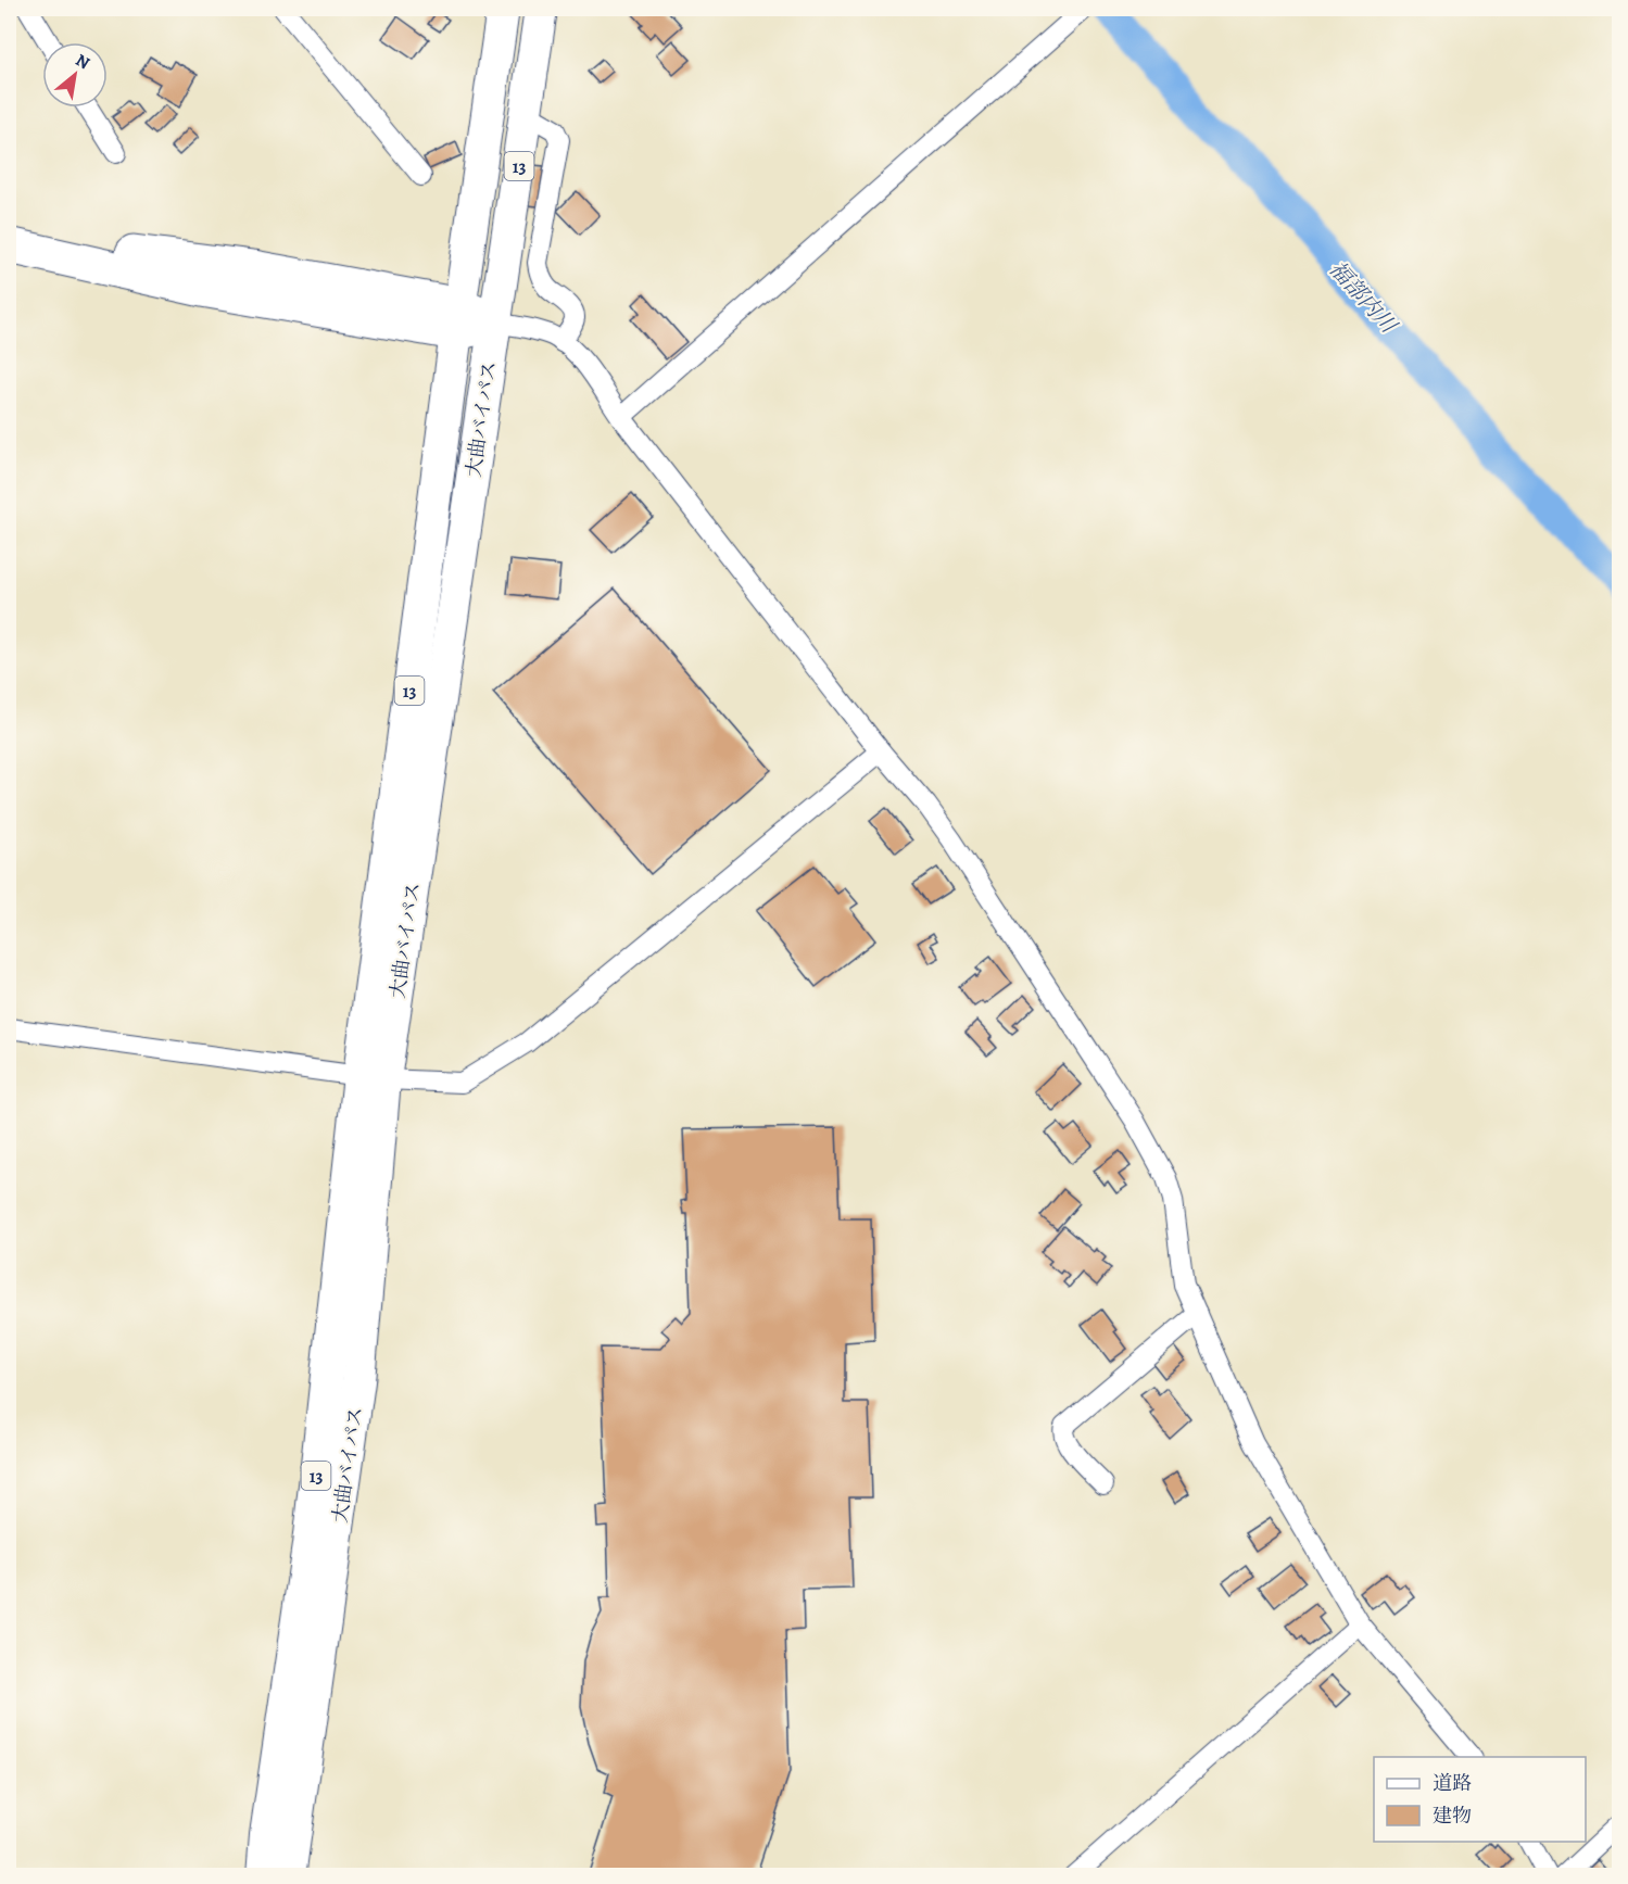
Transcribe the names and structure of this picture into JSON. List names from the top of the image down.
{
  "streets": {
    "highway": ["13", "大曲バイパス"]
  },
  "water": ["福部内川"],
  "legend": ["道路", "建物"],
  "north": "top right"
}
